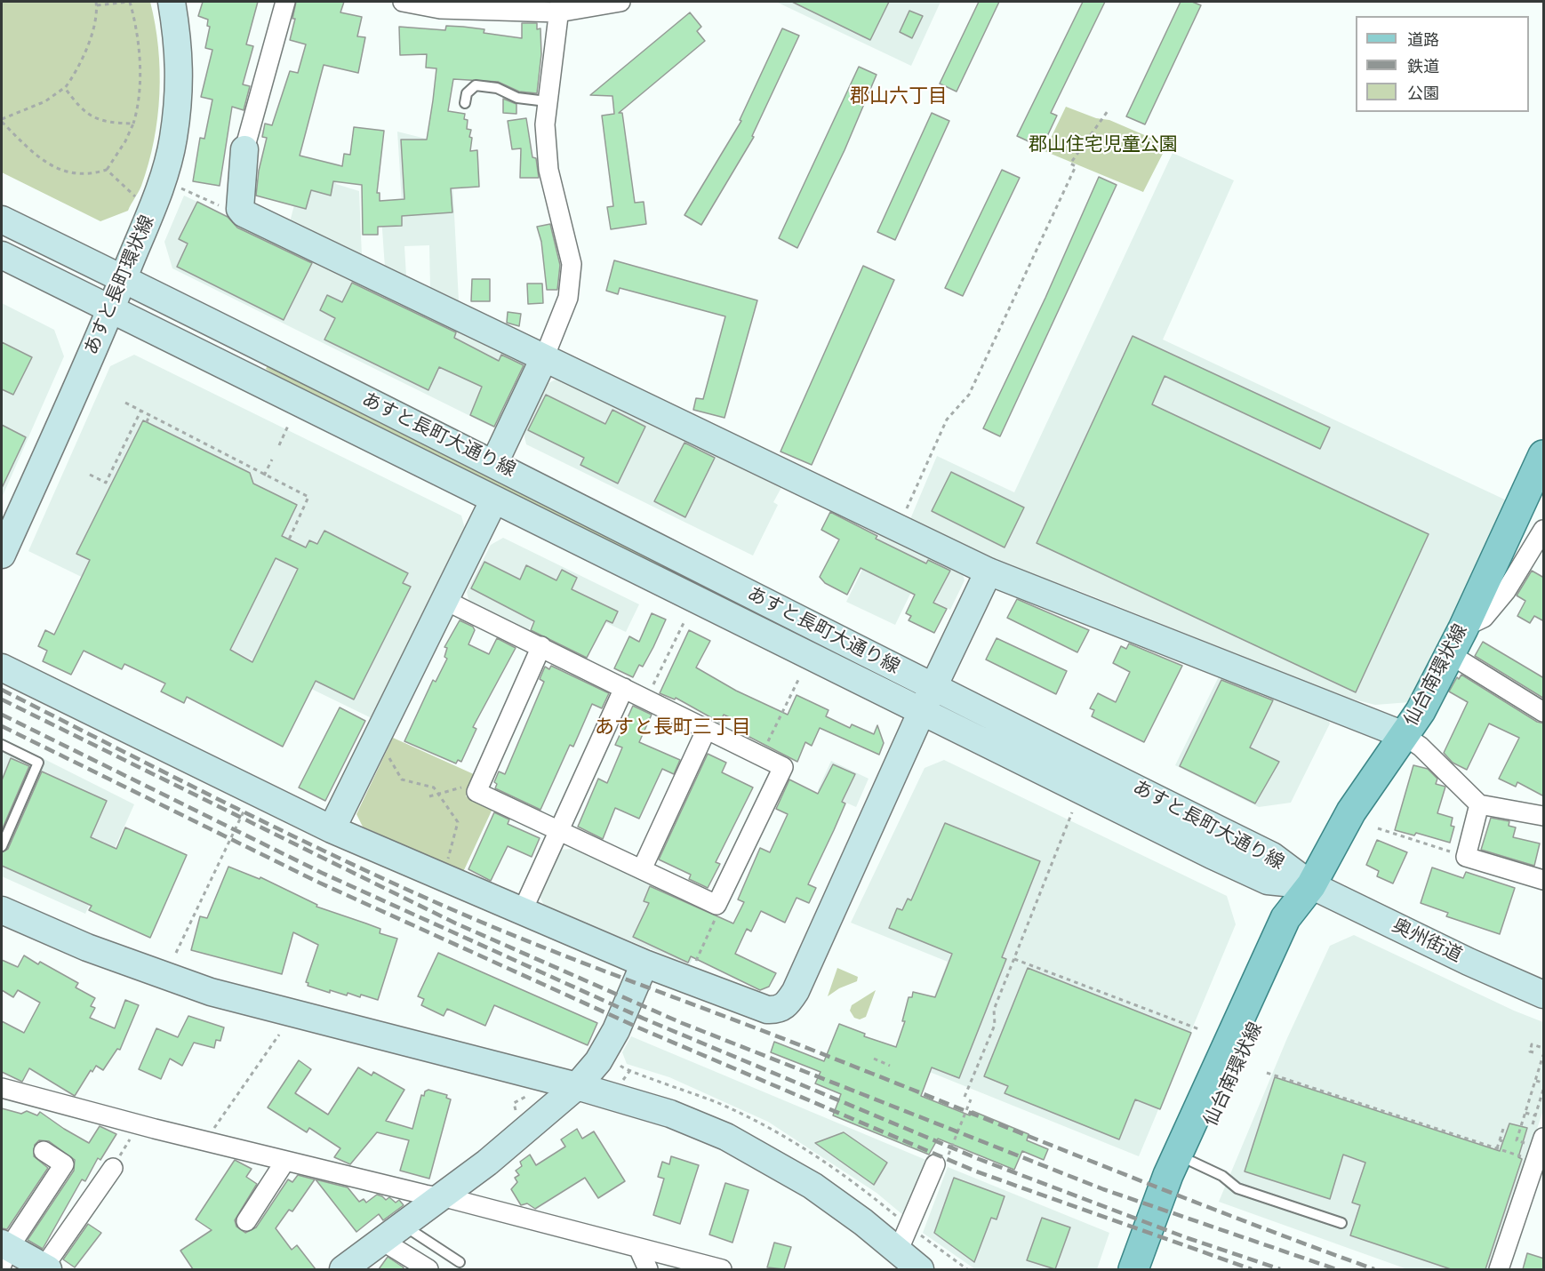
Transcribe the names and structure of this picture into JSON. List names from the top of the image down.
{
  "streets": {
    "main road": ["仙台南環状線"],
    "street": ["あすと長町環状線", "あすと長町大通り線", "奥州街道"]
  },
  "crossings": [
    ["あすと長町環状線", "あすと長町大通り線"],
    ["あすと長町大通り線", "仙台南環状線"],
    ["あすと長町大通り線", "奥州街道"],
    ["仙台南環状線", "奥州街道"]
  ],
  "districts": ["郡山六丁目", "あすと長町三丁目"],
  "parks": ["郡山住宅児童公園"],
  "legend": ["道路", "鉄道", "公園"]
}
